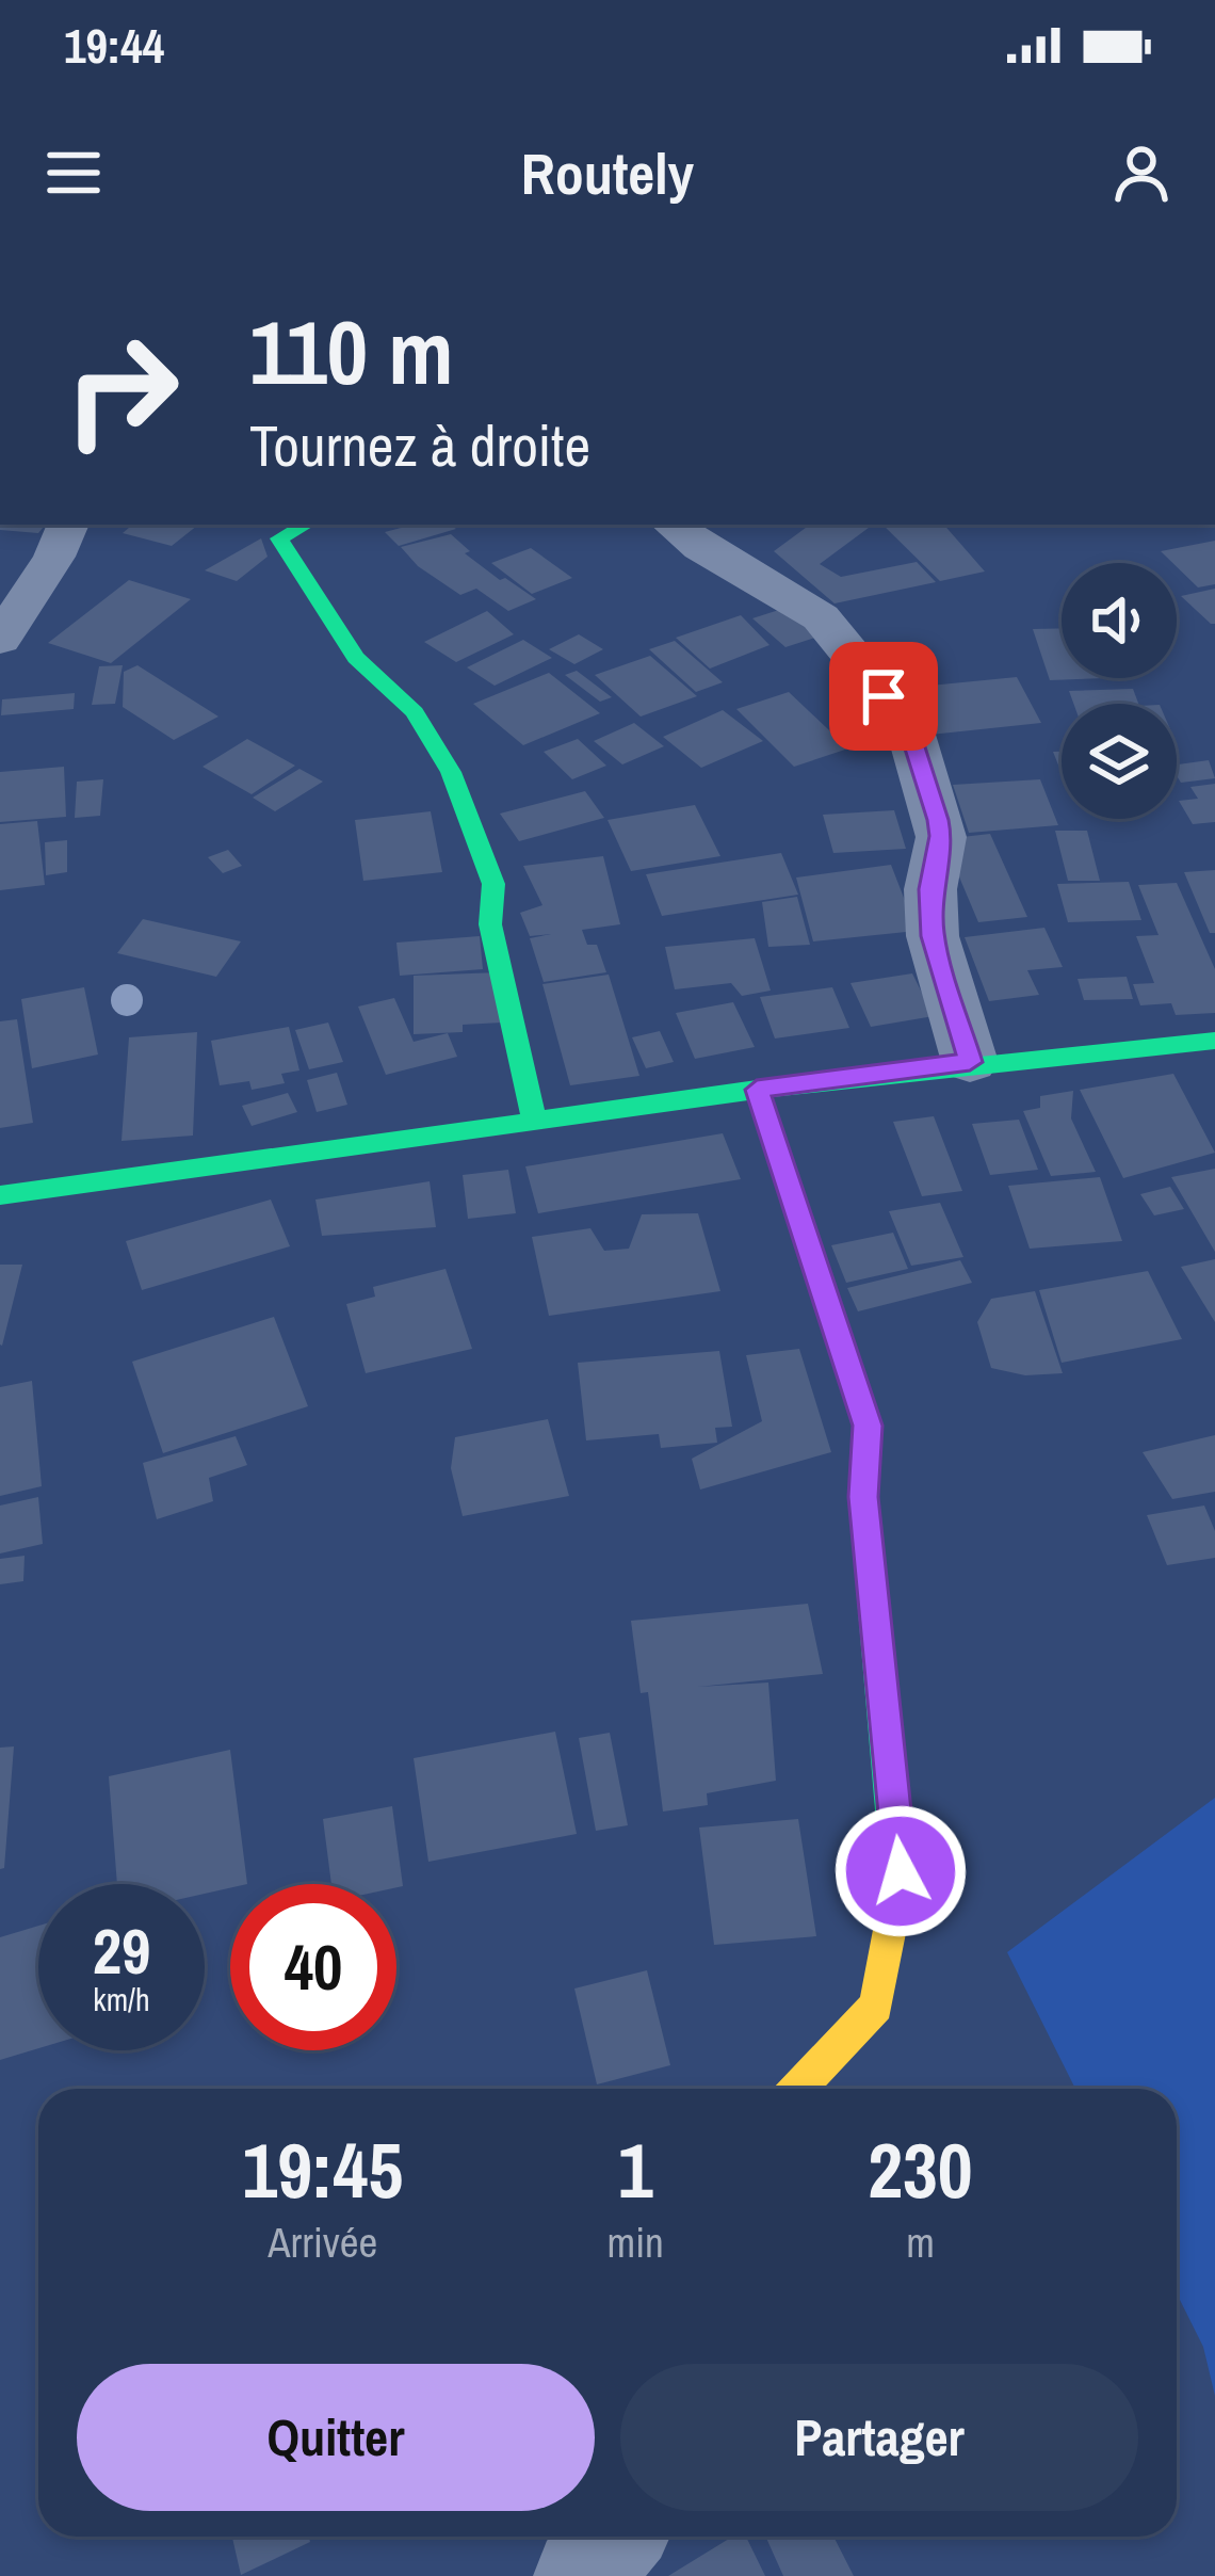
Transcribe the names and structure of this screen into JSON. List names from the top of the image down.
{
  "page": {
    "status": "19:44",
    "header": "Routely",
    "turn": ["110 m", "Tournez à droite"],
    "speed": "29 km/h",
    "limit": "40",
    "eta": [
      "19:45",
      "Arrivée",
      "1",
      "min",
      "230",
      "m"
    ],
    "buttons": ["Quitter", "Partager"]
  }
}
